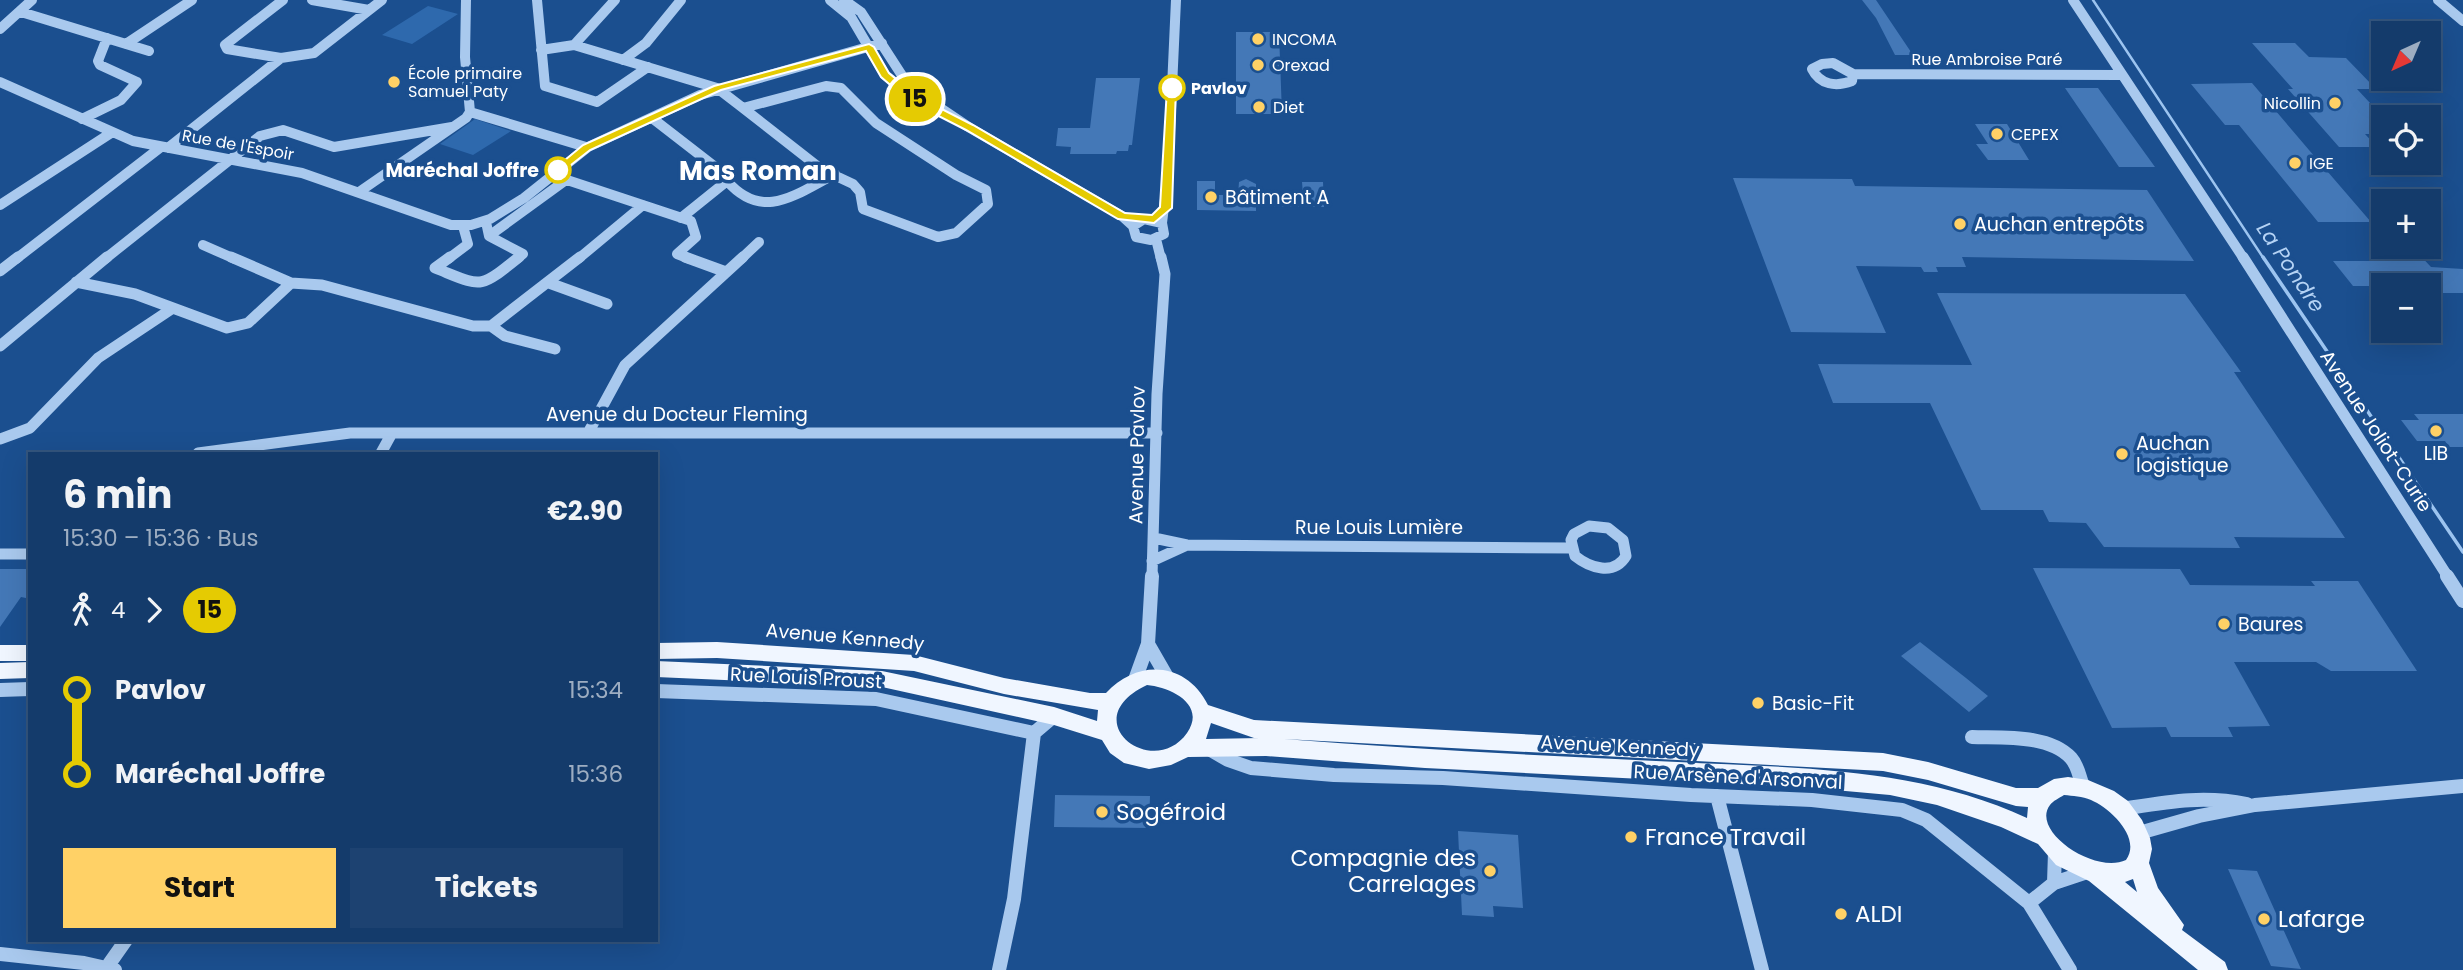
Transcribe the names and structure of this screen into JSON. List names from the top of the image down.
{
  "streets": {
    "main road": ["Avenue Kennedy"],
    "street": [
      "Rue Ambroise Paré",
      "Rue de l'Espoir",
      "Avenue du Docteur Fleming",
      "Avenue Joliot-Curie",
      "Avenue Pavlov",
      "Rue Louis Lumière",
      "Rue Louis Proust",
      "Rue Arsène d'Arsonval"
    ]
  },
  "crossings": [
    ["Rue Ambroise Paré", "Avenue Joliot-Curie"],
    ["Avenue du Docteur Fleming", "Avenue Pavlov"],
    ["Avenue Pavlov", "Rue Louis Lumière"],
    ["Avenue Pavlov", "Avenue Kennedy"],
    ["Avenue Kennedy", "Rue Arsène d'Arsonval"]
  ],
  "districts": ["Mas Roman"],
  "water": ["La Pondre"],
  "places": [
    "INCOMA",
    "Orexad",
    "École primaire Samuel Paty",
    "Pavlov",
    "Nicollin",
    "Diet",
    "CEPEX",
    "IGE",
    "Maréchal Joffre",
    "Bâtiment A",
    "Auchan entrepôts",
    "LIB",
    "Auchan logistique",
    "Baures",
    "Basic-Fit",
    "Sogéfroid",
    "France Travail",
    "Compagnie des Carrelages",
    "ALDI",
    "Lafarge"
  ],
  "lines": ["bus line 15"],
  "north": "bottom left",
  "page": {
    "on_map": "15",
    "map_buttons": ["+", "−"],
    "heading": ["6 min", "15:30 – 15:36 · Bus", "€2.90"],
    "legs": ["4", "15"],
    "list": [
      {
        "name": "Pavlov",
        "value": "15:34"
      },
      {
        "name": "Maréchal Joffre",
        "value": "15:36"
      }
    ],
    "buttons": ["Start", "Tickets"]
  }
}
